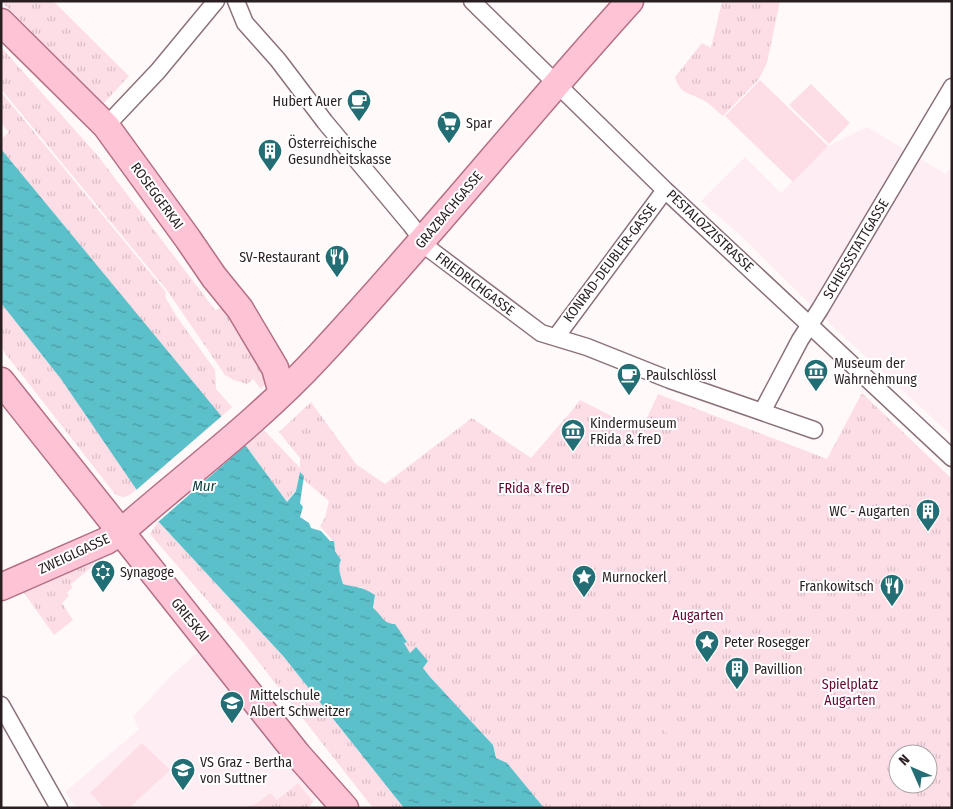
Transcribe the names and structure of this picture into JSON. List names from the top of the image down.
{
  "streets": {
    "main road": [
      "ROSEGGERKAI",
      "GRAZBACHGASSE",
      "ZWEIGLGASSE",
      "GRIESKAI"
    ],
    "street": [
      "PESTALOZZISTRASSE",
      "SCHIESSSTATTGASSE",
      "KONRAD-DEUBLER-GASSE",
      "FRIEDRICHGASSE"
    ]
  },
  "crossings": [
    ["ROSEGGERKAI", "GRAZBACHGASSE"],
    ["GRAZBACHGASSE", "PESTALOZZISTRASSE"],
    ["GRAZBACHGASSE", "FRIEDRICHGASSE"],
    ["GRAZBACHGASSE", "ZWEIGLGASSE"],
    ["PESTALOZZISTRASSE", "SCHIESSSTATTGASSE"],
    ["PESTALOZZISTRASSE", "KONRAD-DEUBLER-GASSE"],
    ["SCHIESSSTATTGASSE", "FRIEDRICHGASSE"],
    ["KONRAD-DEUBLER-GASSE", "FRIEDRICHGASSE"],
    ["ZWEIGLGASSE", "GRIESKAI"]
  ],
  "water": ["Mur"],
  "parks": ["FRida & freD", "Augarten", "Spielplatz Augarten"],
  "places": {
    "cafe": ["Hubert Auer", "Paulschlössl"],
    "supermarket": ["Spar"],
    "building": ["Österreichische Gesundheitskasse", "WC - Augarten", "Pavillion"],
    "restaurant": ["SV-Restaurant", "Frankowitsch"],
    "museum": ["Museum der Wahrnehmung", "Kindermuseum FRida & freD"],
    "synagogue": ["Synagoge"],
    "place": ["Murnockerl", "Peter Rosegger"],
    "school or university": ["Mittelschule Albert Schweitzer", "VS Graz - Bertha von Suttner"]
  },
  "north": "top left"
}
